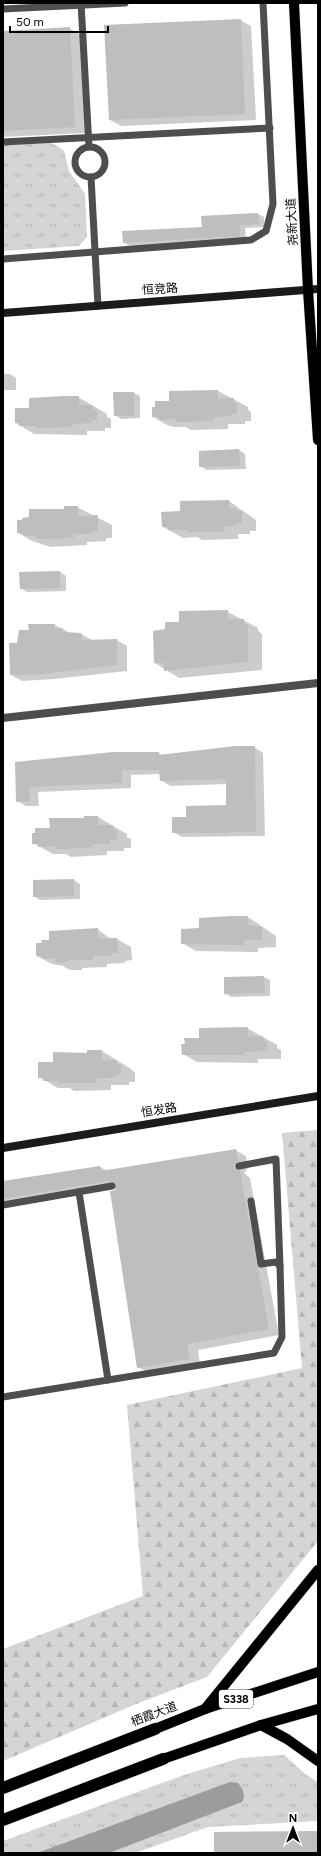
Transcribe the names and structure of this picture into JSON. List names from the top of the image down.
{
  "streets": {
    "highway": ["S338", "栖霞大道"],
    "main road": ["尧新大道"],
    "street": ["恒竞路", "恒发路"]
  },
  "crossings": [
    ["尧新大道", "恒竞路"]
  ],
  "scale_bar": "50 m",
  "north": "top"
}
